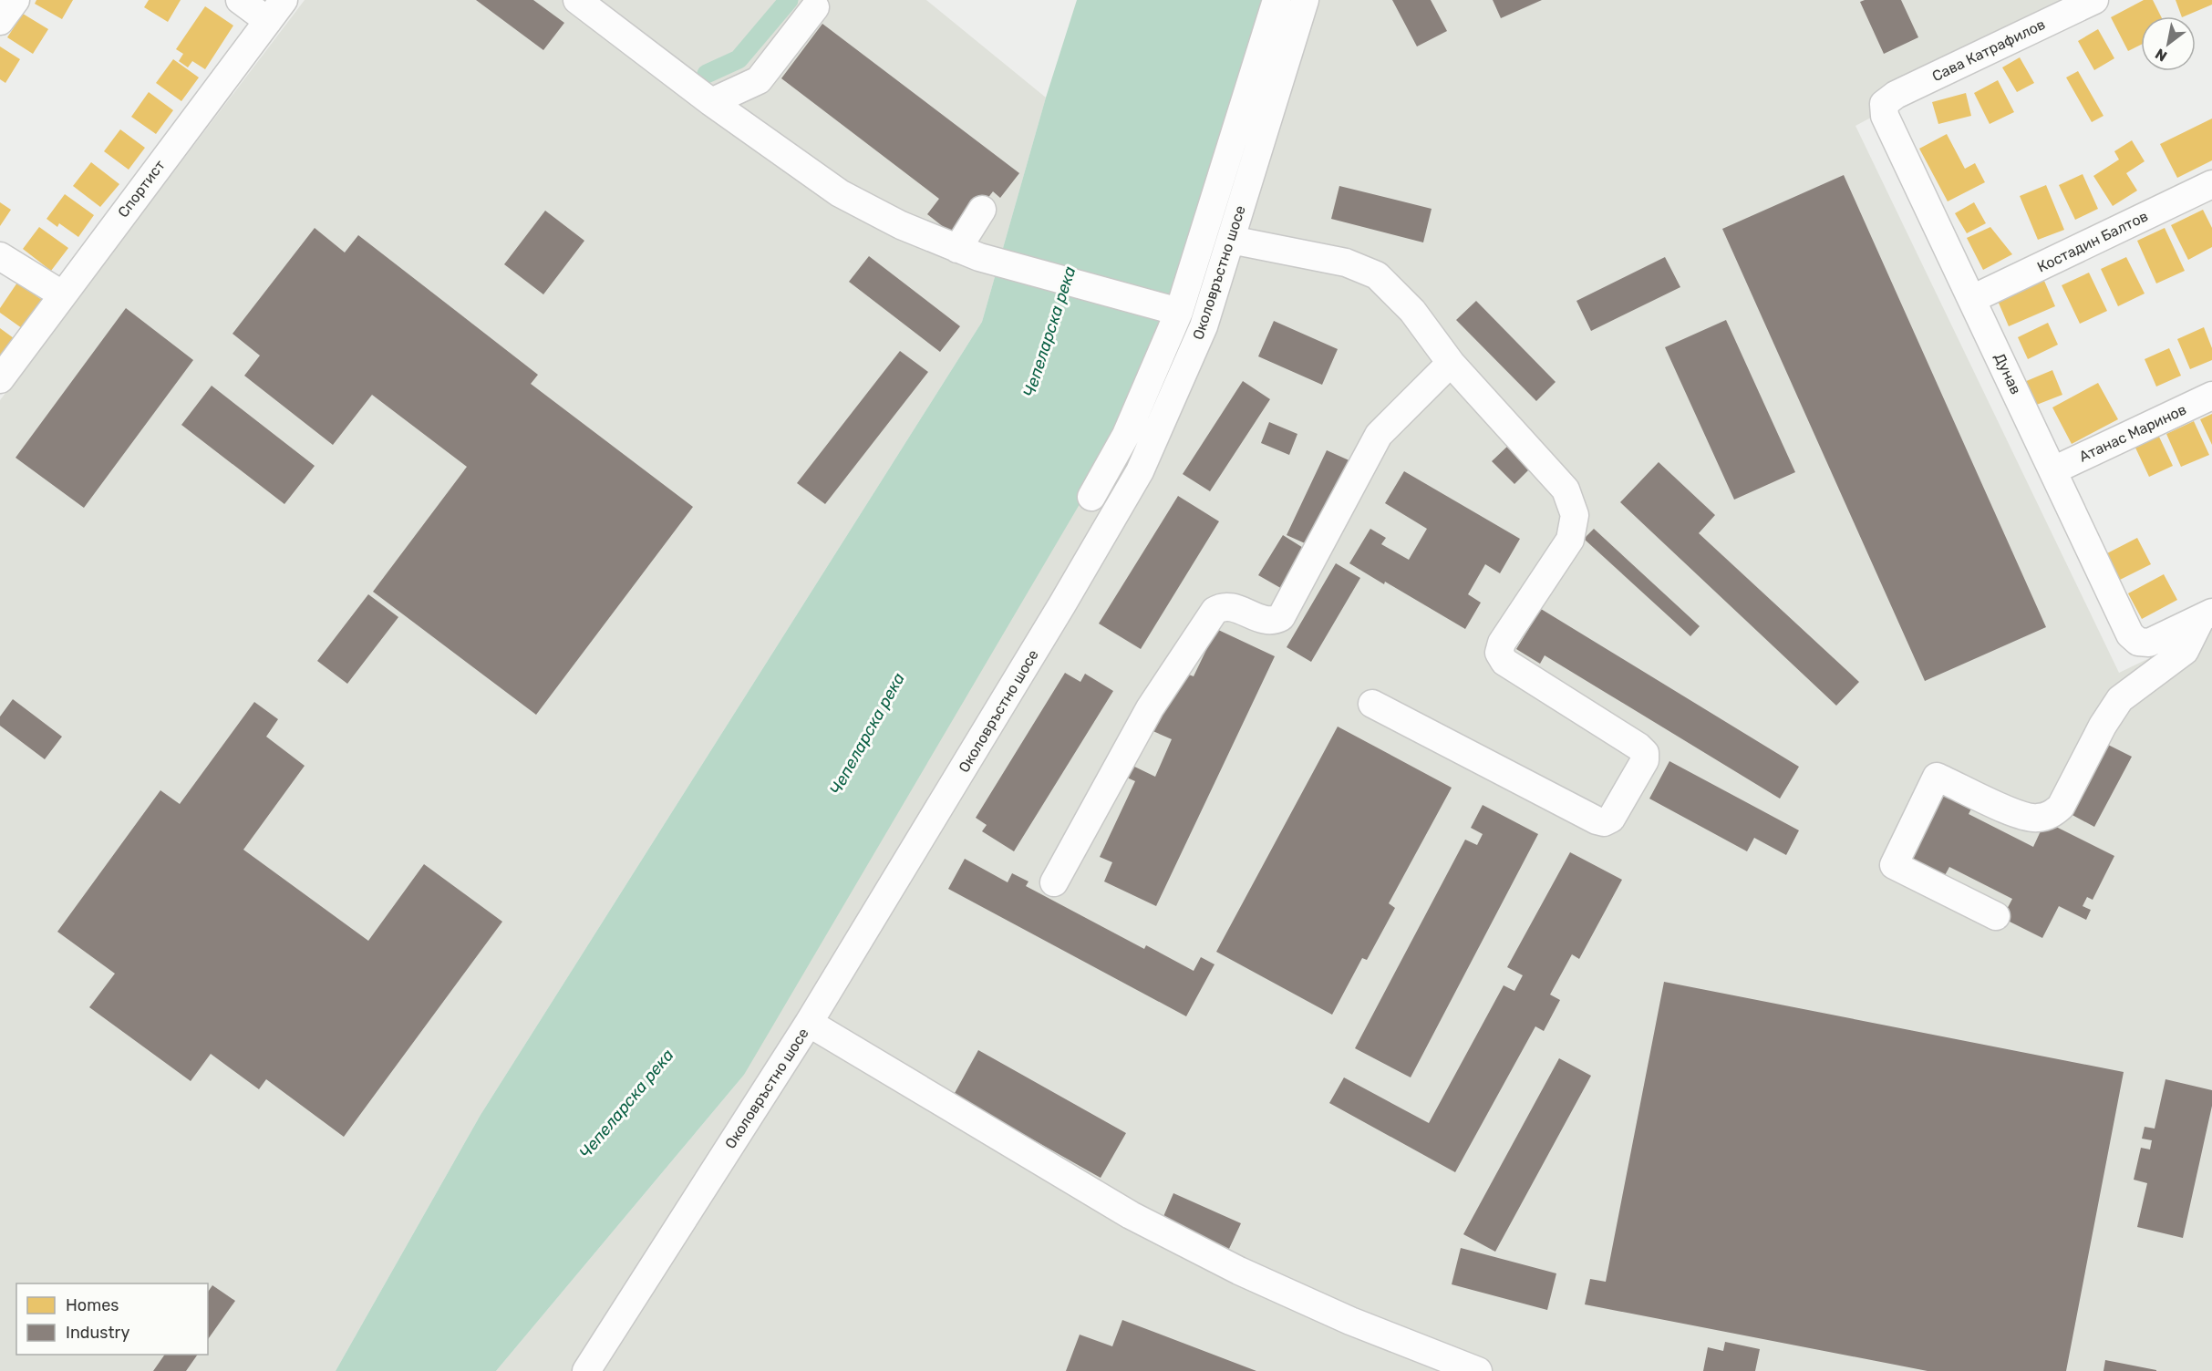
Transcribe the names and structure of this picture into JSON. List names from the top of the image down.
{
  "streets": {
    "street": [
      "Сава Катрафилов",
      "Спортист",
      "Костадин Балтов",
      "Околовръстно шосе",
      "Дунав",
      "Атанас Маринов"
    ]
  },
  "crossings": [
    ["Сава Катрафилов", "Дунав"],
    ["Костадин Балтов", "Дунав"],
    ["Дунав", "Атанас Маринов"]
  ],
  "water": ["Чепеларска река"],
  "legend": ["Homes", "Industry"],
  "north": "bottom left"
}
